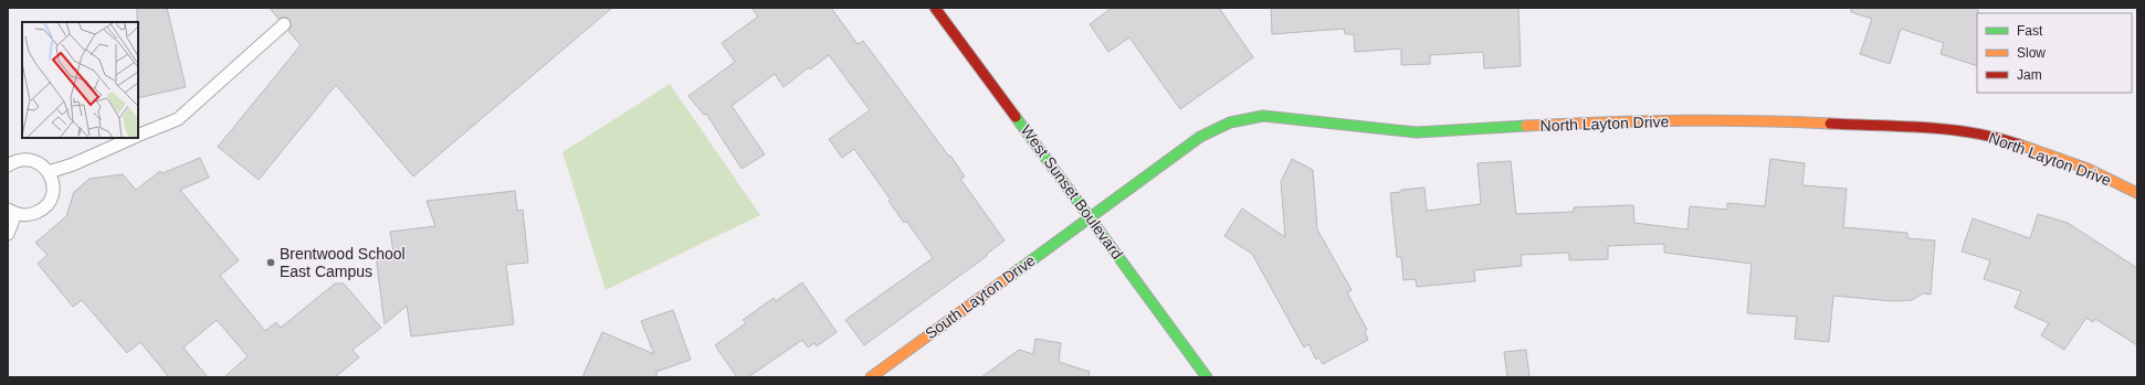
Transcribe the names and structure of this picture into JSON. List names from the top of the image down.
{
  "streets": {
    "street": ["North Layton Drive", "West Sunset Boulevard", "South Layton Drive"]
  },
  "crossings": [
    ["North Layton Drive", "West Sunset Boulevard"],
    ["North Layton Drive", "South Layton Drive"],
    ["West Sunset Boulevard", "South Layton Drive"]
  ],
  "places": ["Brentwood School East Campus"],
  "legend": ["Fast", "Slow", "Jam"]
}
